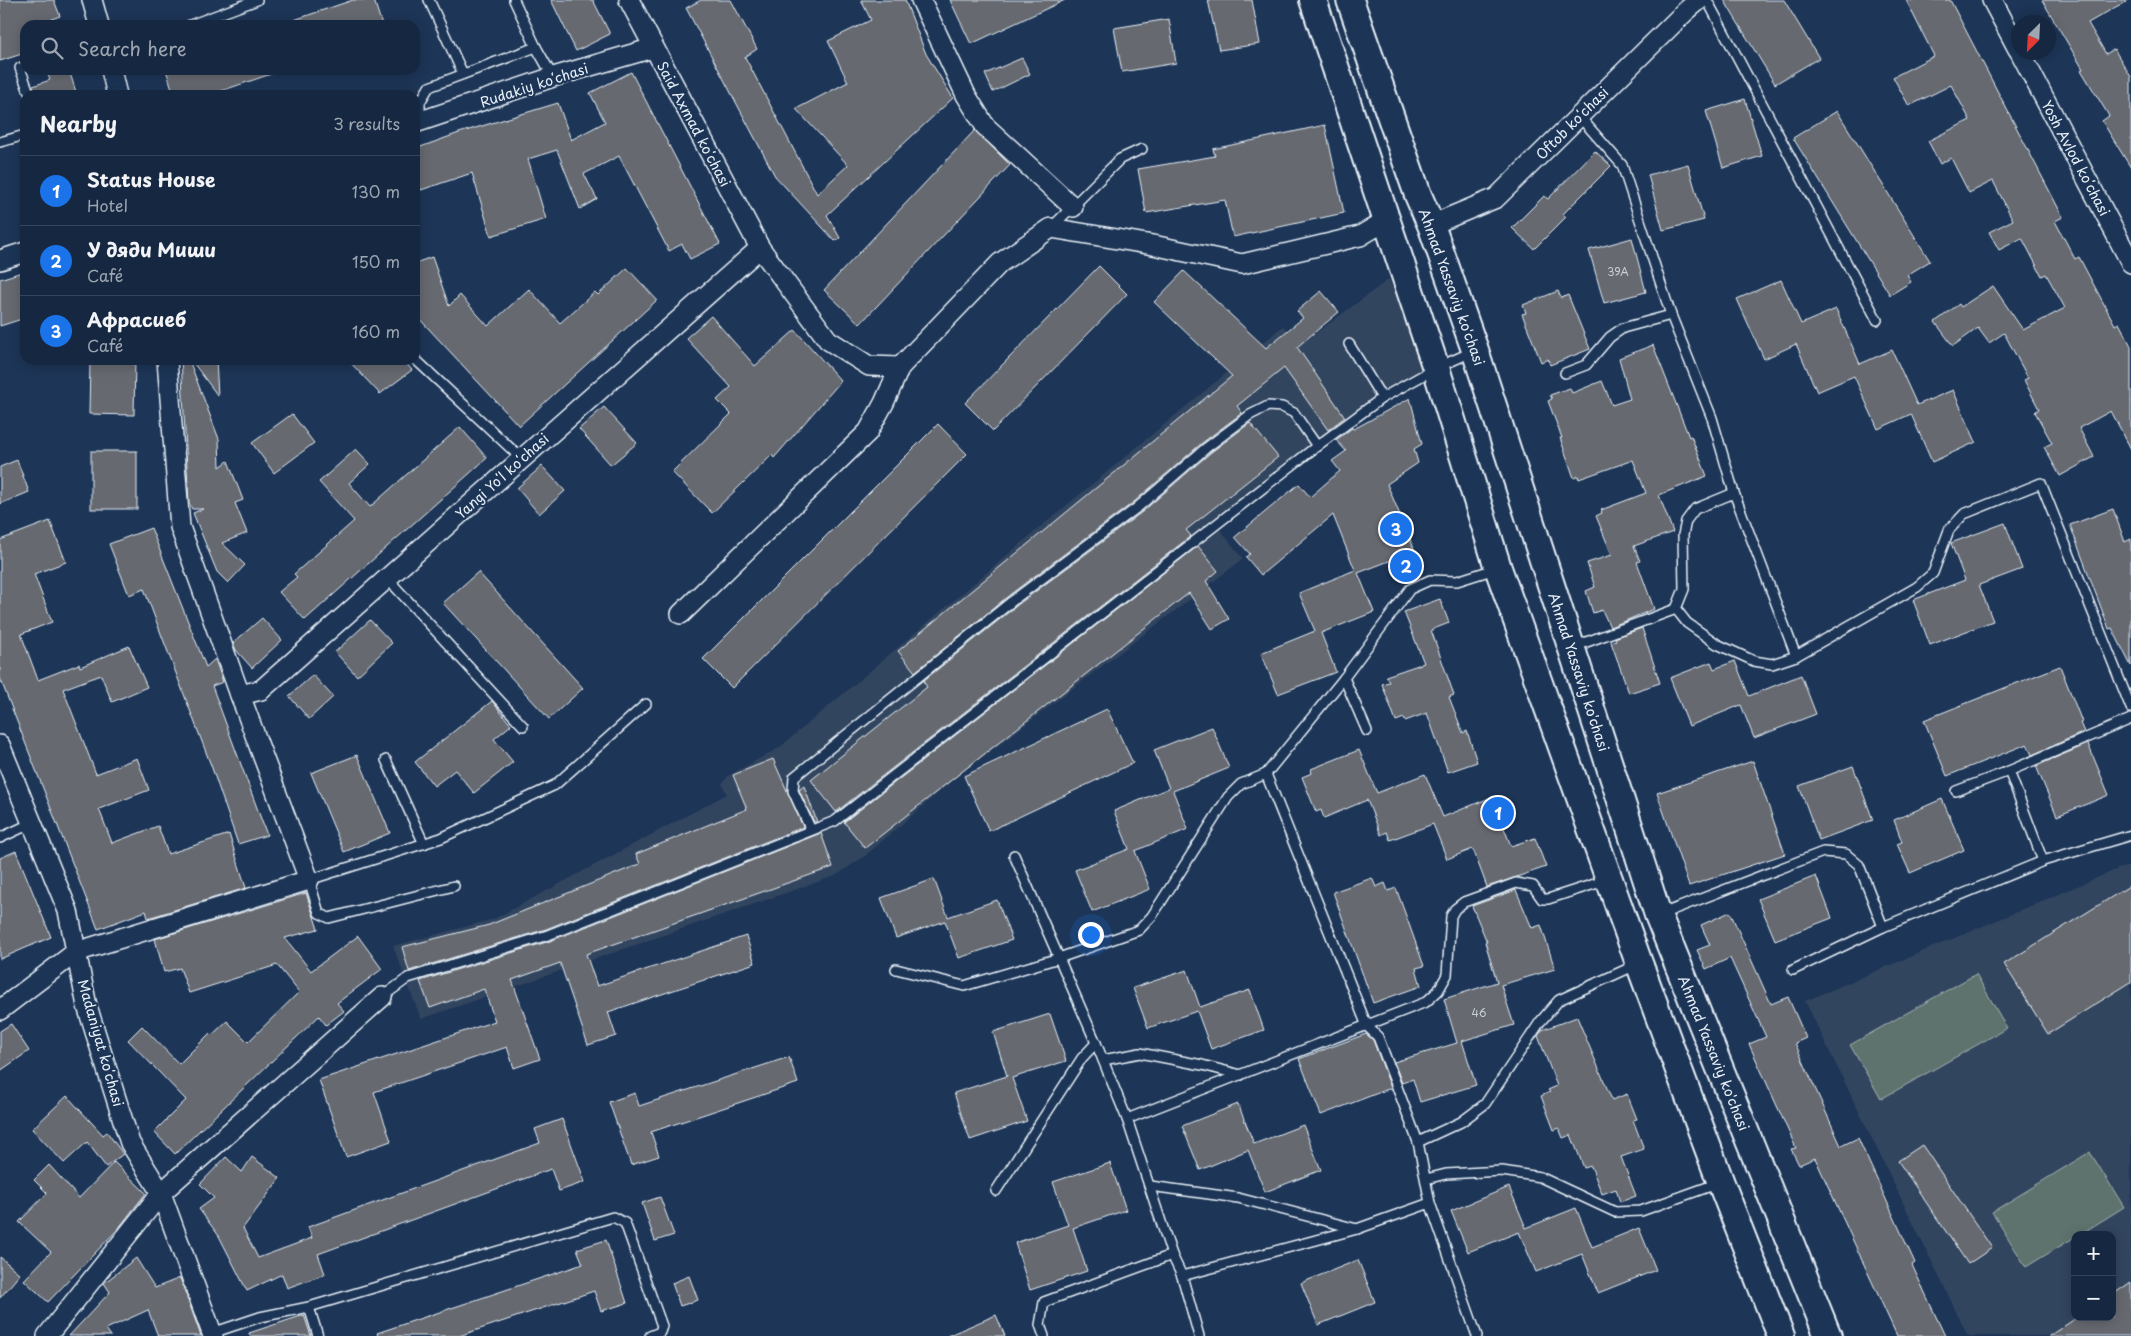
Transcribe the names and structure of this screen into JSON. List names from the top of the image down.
{
  "streets": {
    "main road": ["Ahmad Yassaviy ko'chasi"],
    "street": [
      "Rudakiy koʻchasi",
      "Oftob koʻchasi",
      "Said Axmad koʻchasi",
      "Yosh Avlod koʻchasi",
      "Yangi Yoʻl koʻchasi",
      "Madaniyat koʻchasi"
    ]
  },
  "crossings": [
    ["Rudakiy koʻchasi", "Said Axmad koʻchasi"],
    ["Oftob koʻchasi", "Ahmad Yassaviy ko'chasi"],
    ["Said Axmad koʻchasi", "Yangi Yoʻl koʻchasi"]
  ],
  "house_numbers": ["39А", "46"],
  "north": "bottom left",
  "page": {
    "search": "Search here",
    "heading": ["Nearby", "3 results"],
    "list": [
      {
        "mark": "1",
        "name": "Status House",
        "note": "Hotel",
        "value": "130 m"
      },
      {
        "mark": "2",
        "name": "У дяди Миши",
        "note": "Café",
        "value": "150 m"
      },
      {
        "mark": "3",
        "name": "Афрасиеб",
        "note": "Café",
        "value": "160 m"
      }
    ],
    "pins": ["3", "2", "1"],
    "map_buttons": ["+", "−"]
  }
}
